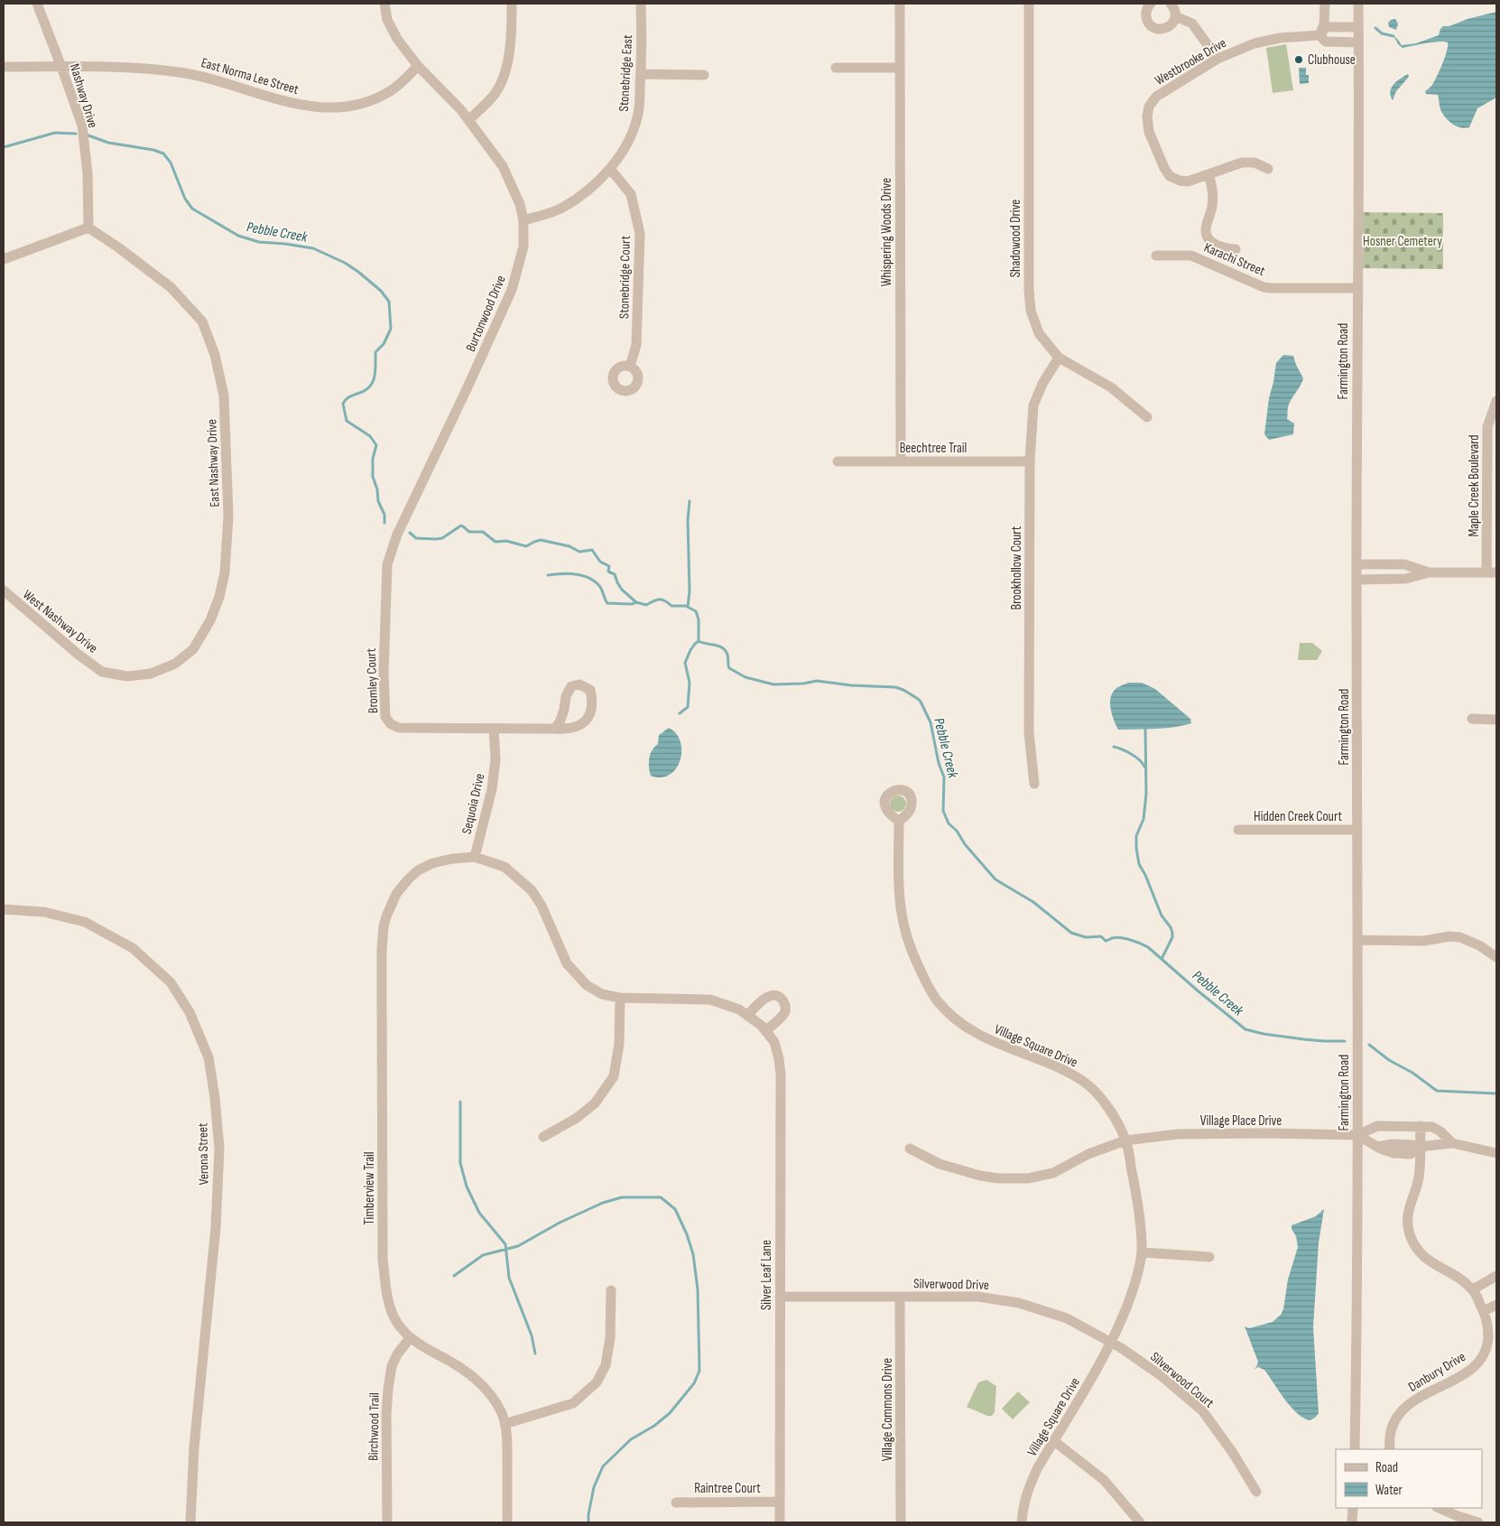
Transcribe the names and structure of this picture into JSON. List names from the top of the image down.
{
  "streets": {
    "street": [
      "Westbrooke Drive",
      "Stonebridge East",
      "East Norma Lee Street",
      "Nashway Drive",
      "Whispering Woods Drive",
      "Shadowood Drive",
      "Karachi Street",
      "Stonebridge Court",
      "Burtonwood Drive",
      "Farmington Road",
      "Beechtree Trail",
      "East Nashway Drive",
      "Maple Creek Boulevard",
      "Brookhollow Court",
      "West Nashway Drive",
      "Bromley Court",
      "Sequoia Drive",
      "Hidden Creek Court",
      "Village Square Drive",
      "Village Place Drive",
      "Verona Street",
      "Timberview Trail",
      "Silver Leaf Lane",
      "Silverwood Drive",
      "Danbury Drive",
      "Silverwood Court",
      "Village Commons Drive",
      "Birchwood Trail",
      "Raintree Court"
    ]
  },
  "crossings": [
    ["Westbrooke Drive", "Farmington Road"],
    ["Stonebridge East", "Stonebridge Court"],
    ["Stonebridge East", "Burtonwood Drive"],
    ["East Norma Lee Street", "Nashway Drive"],
    ["East Norma Lee Street", "Burtonwood Drive"],
    ["Nashway Drive", "East Nashway Drive"],
    ["Whispering Woods Drive", "Beechtree Trail"],
    ["Shadowood Drive", "Brookhollow Court"],
    ["Karachi Street", "Farmington Road"],
    ["Burtonwood Drive", "Bromley Court"],
    ["Farmington Road", "Hidden Creek Court"],
    ["Farmington Road", "Village Place Drive"],
    ["Beechtree Trail", "Brookhollow Court"],
    ["East Nashway Drive", "West Nashway Drive"],
    ["Bromley Court", "Sequoia Drive"],
    ["Sequoia Drive", "Timberview Trail"],
    ["Sequoia Drive", "Silver Leaf Lane"],
    ["Village Square Drive", "Village Place Drive"],
    ["Village Square Drive", "Silverwood Drive"],
    ["Village Square Drive", "Silverwood Court"],
    ["Timberview Trail", "Silver Leaf Lane"],
    ["Timberview Trail", "Birchwood Trail"],
    ["Silver Leaf Lane", "Silverwood Drive"],
    ["Silver Leaf Lane", "Raintree Court"],
    ["Silverwood Drive", "Silverwood Court"],
    ["Silverwood Drive", "Village Commons Drive"]
  ],
  "water": ["Pebble Creek"],
  "parks": ["Hosner Cemetery"],
  "places": ["Clubhouse"],
  "legend": ["Road", "Water"]
}
